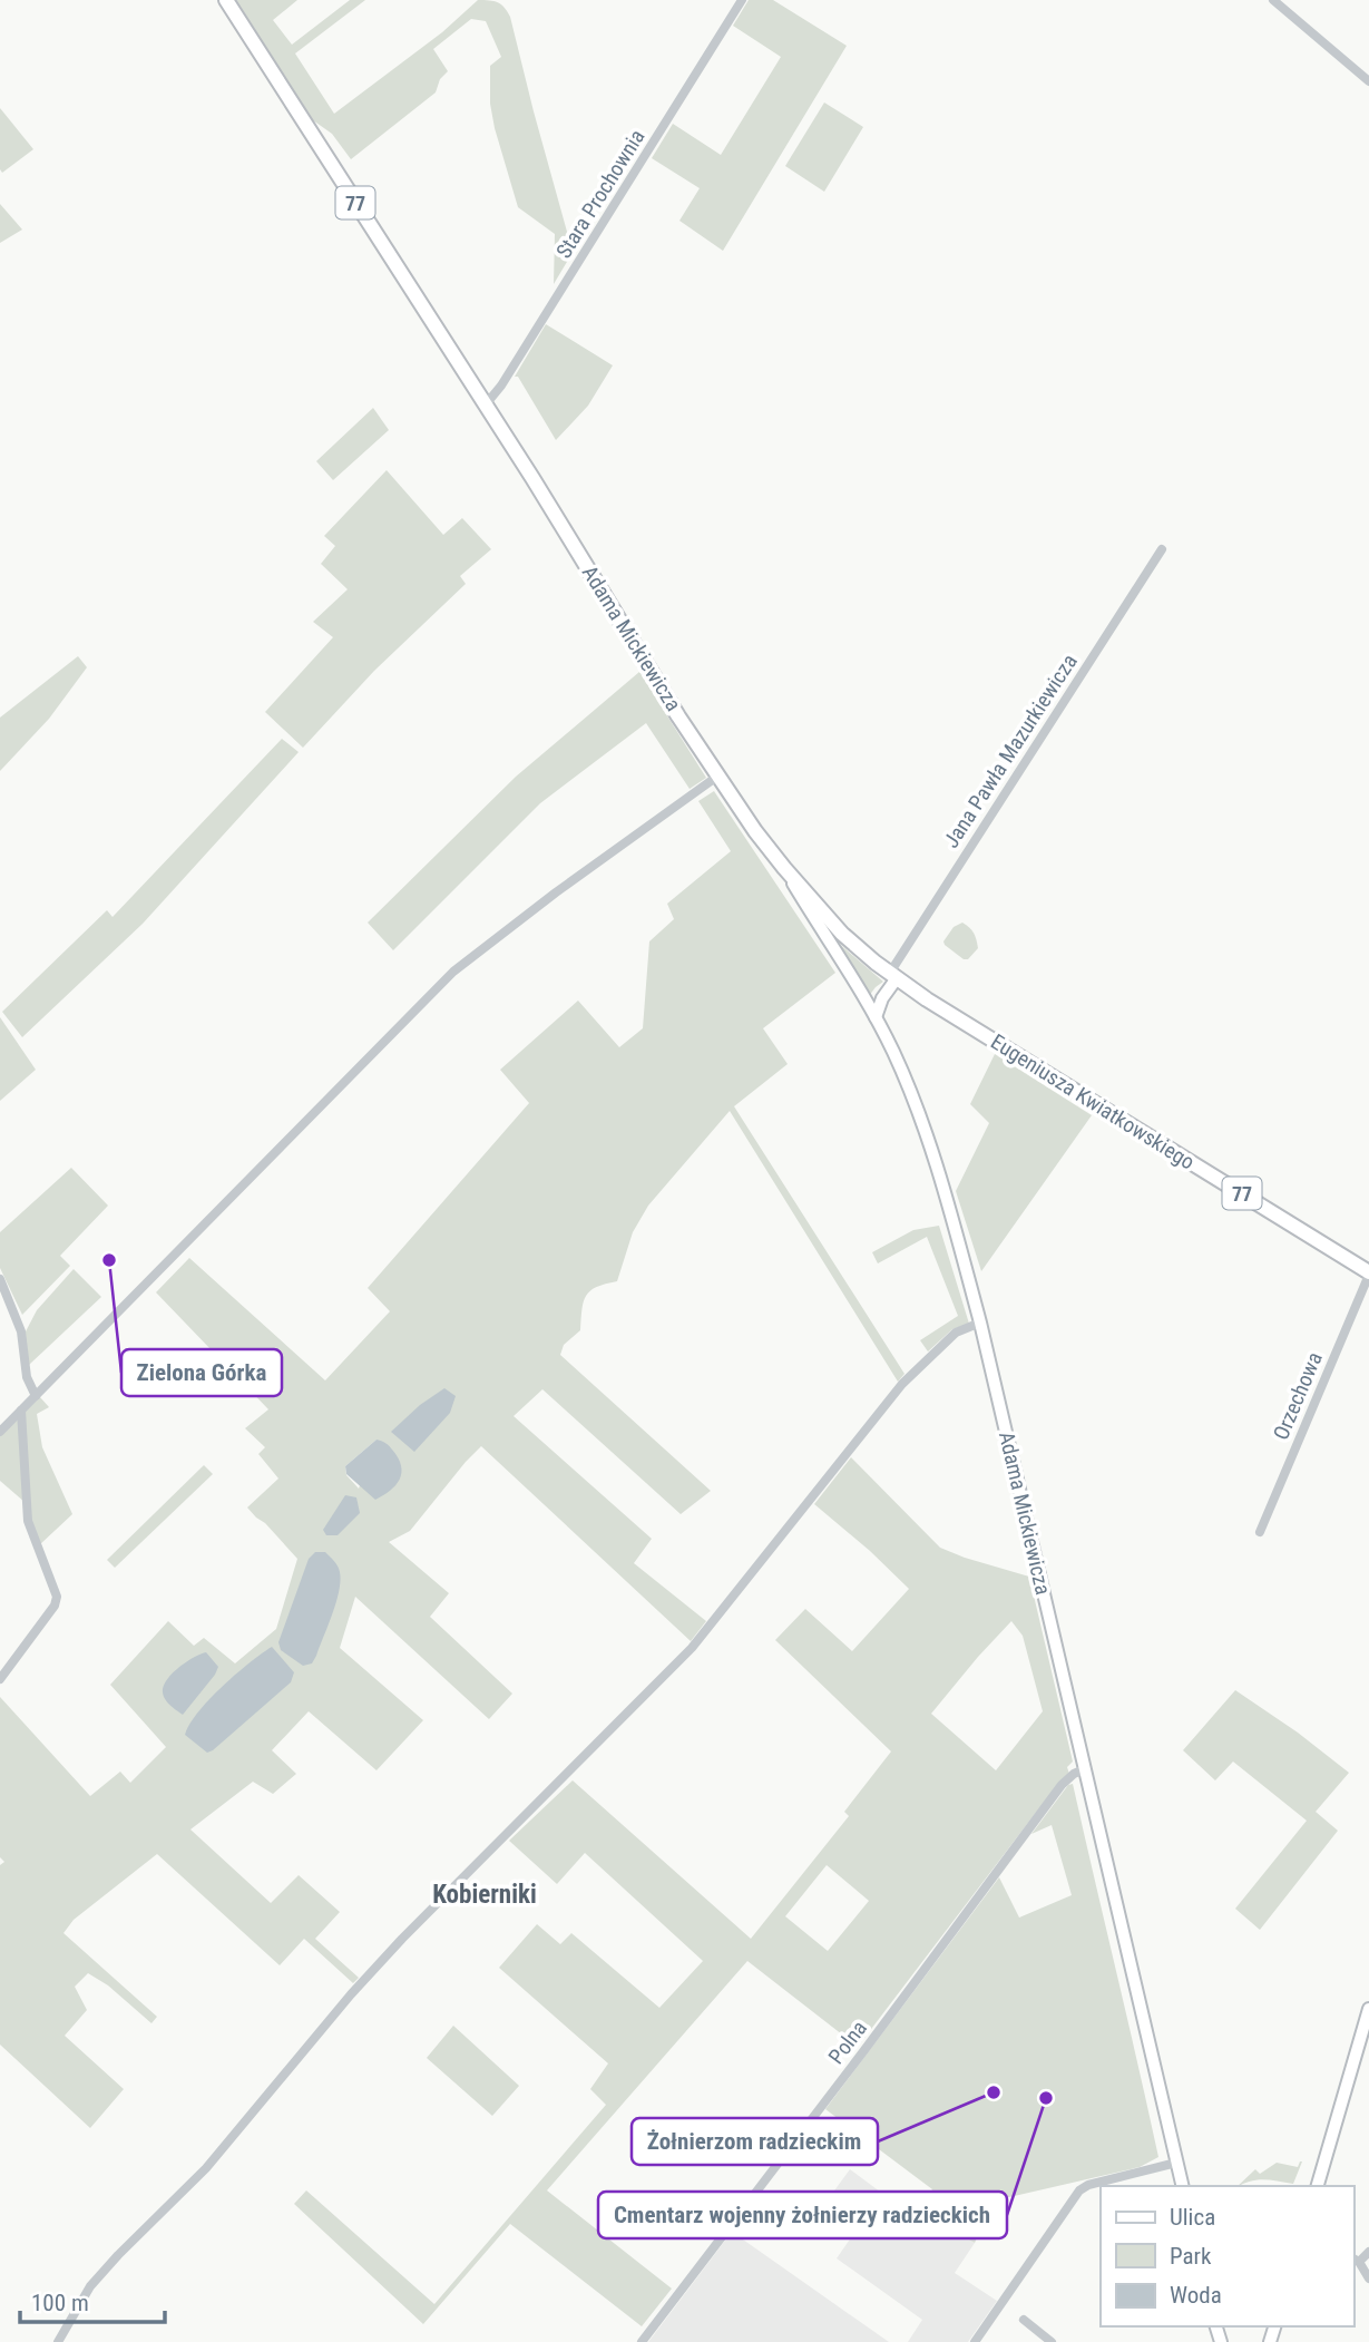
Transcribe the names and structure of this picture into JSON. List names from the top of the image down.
{
  "streets": {
    "main road": ["77", "Adama Mickiewicza", "Eugeniusza Kwiatkowskiego"],
    "street": [
      "Stara Prochownia",
      "Jana Pawła Mazurkiewicza",
      "Orzechowa",
      "Polna"
    ]
  },
  "crossings": [
    ["Stara Prochownia", "77"],
    ["Stara Prochownia", "Adama Mickiewicza"],
    ["77", "Adama Mickiewicza"],
    ["Adama Mickiewicza", "Jana Pawła Mazurkiewicza"],
    ["Adama Mickiewicza", "Eugeniusza Kwiatkowskiego"],
    ["Adama Mickiewicza", "Polna"],
    ["Jana Pawła Mazurkiewicza", "Eugeniusza Kwiatkowskiego"],
    ["Eugeniusza Kwiatkowskiego", "Orzechowa"]
  ],
  "districts": ["Kobierniki"],
  "places": ["Zielona Górka", "Żołnierzom radzieckim", "Cmentarz wojenny żołnierzy radzieckich"],
  "legend": ["Ulica", "Park", "Woda"],
  "scale_bar": "100 m"
}
